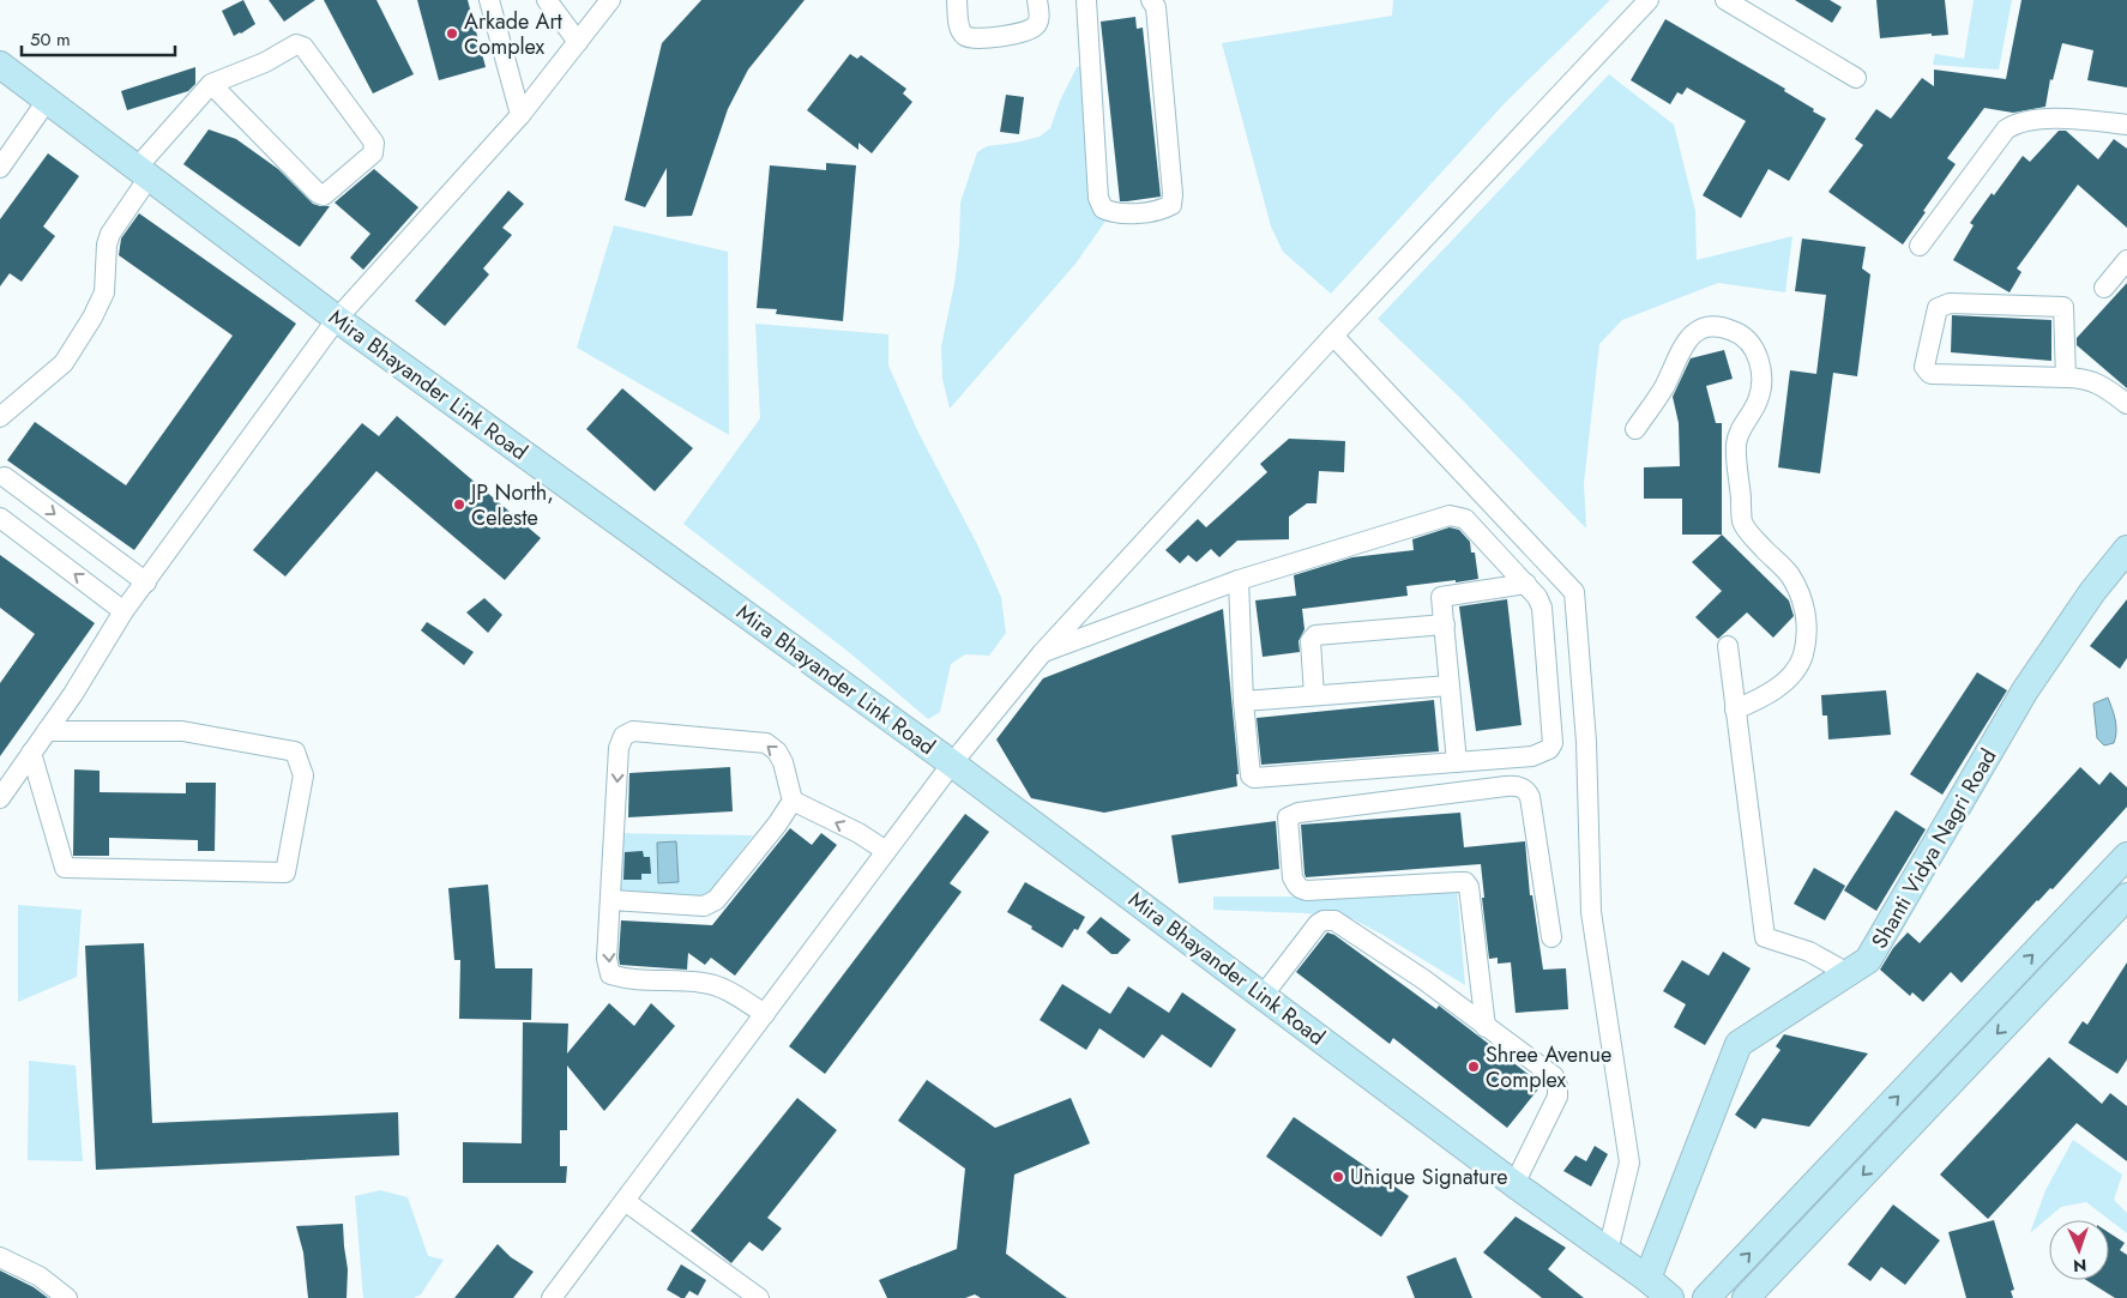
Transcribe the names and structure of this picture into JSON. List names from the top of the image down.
{
  "streets": {
    "street": ["Mira Bhayander Link Road", "Shanti Vidya Nagri Road"]
  },
  "crossings": [
    ["Mira Bhayander Link Road", "Shanti Vidya Nagri Road"]
  ],
  "places": [
    "Arkade Art Complex",
    "JP North, Celeste",
    "Shree Avenue Complex",
    "Unique Signature"
  ],
  "scale_bar": "50 m",
  "north": "bottom"
}
